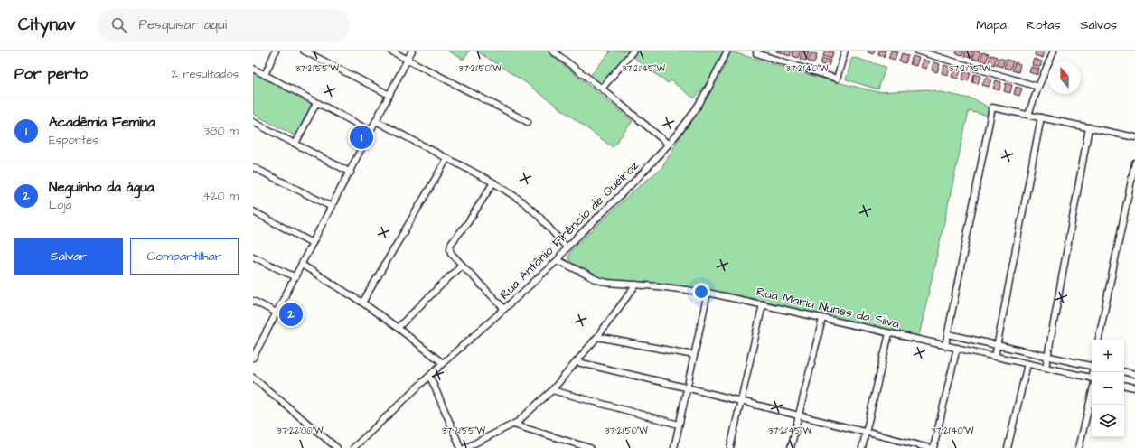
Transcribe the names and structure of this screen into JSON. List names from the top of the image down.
{
  "streets": {
    "street": ["Rua Antônio Flrêncio de Queiroz", "Rua Maria Nunes da Silva"]
  },
  "crossings": [
    ["Rua Antônio Flrêncio de Queiroz", "Rua Maria Nunes da Silva"]
  ],
  "north": "top",
  "page": {
    "header": "Citynav",
    "search": "Pesquisar aqui",
    "nav": ["Mapa", "Rotas", "Salvos"],
    "heading": ["Por perto", "2 resultados"],
    "list": [
      {
        "mark": "1",
        "name": "Acadêmia Femina",
        "note": "Esportes",
        "value": "380 m"
      },
      {
        "mark": "2",
        "name": "Neguinho da água",
        "note": "Loja",
        "value": "420 m"
      }
    ],
    "pins": ["1", "2"],
    "buttons": ["Salvar", "Compartilhar"],
    "map_buttons": ["+", "−"]
  },
  "coordinates": [
    "37°21'55\"W",
    "37°21'50\"W",
    "37°21'45\"W",
    "37°21'40\"W",
    "37°21'35\"W",
    "37°22'00\"W"
  ]
}
